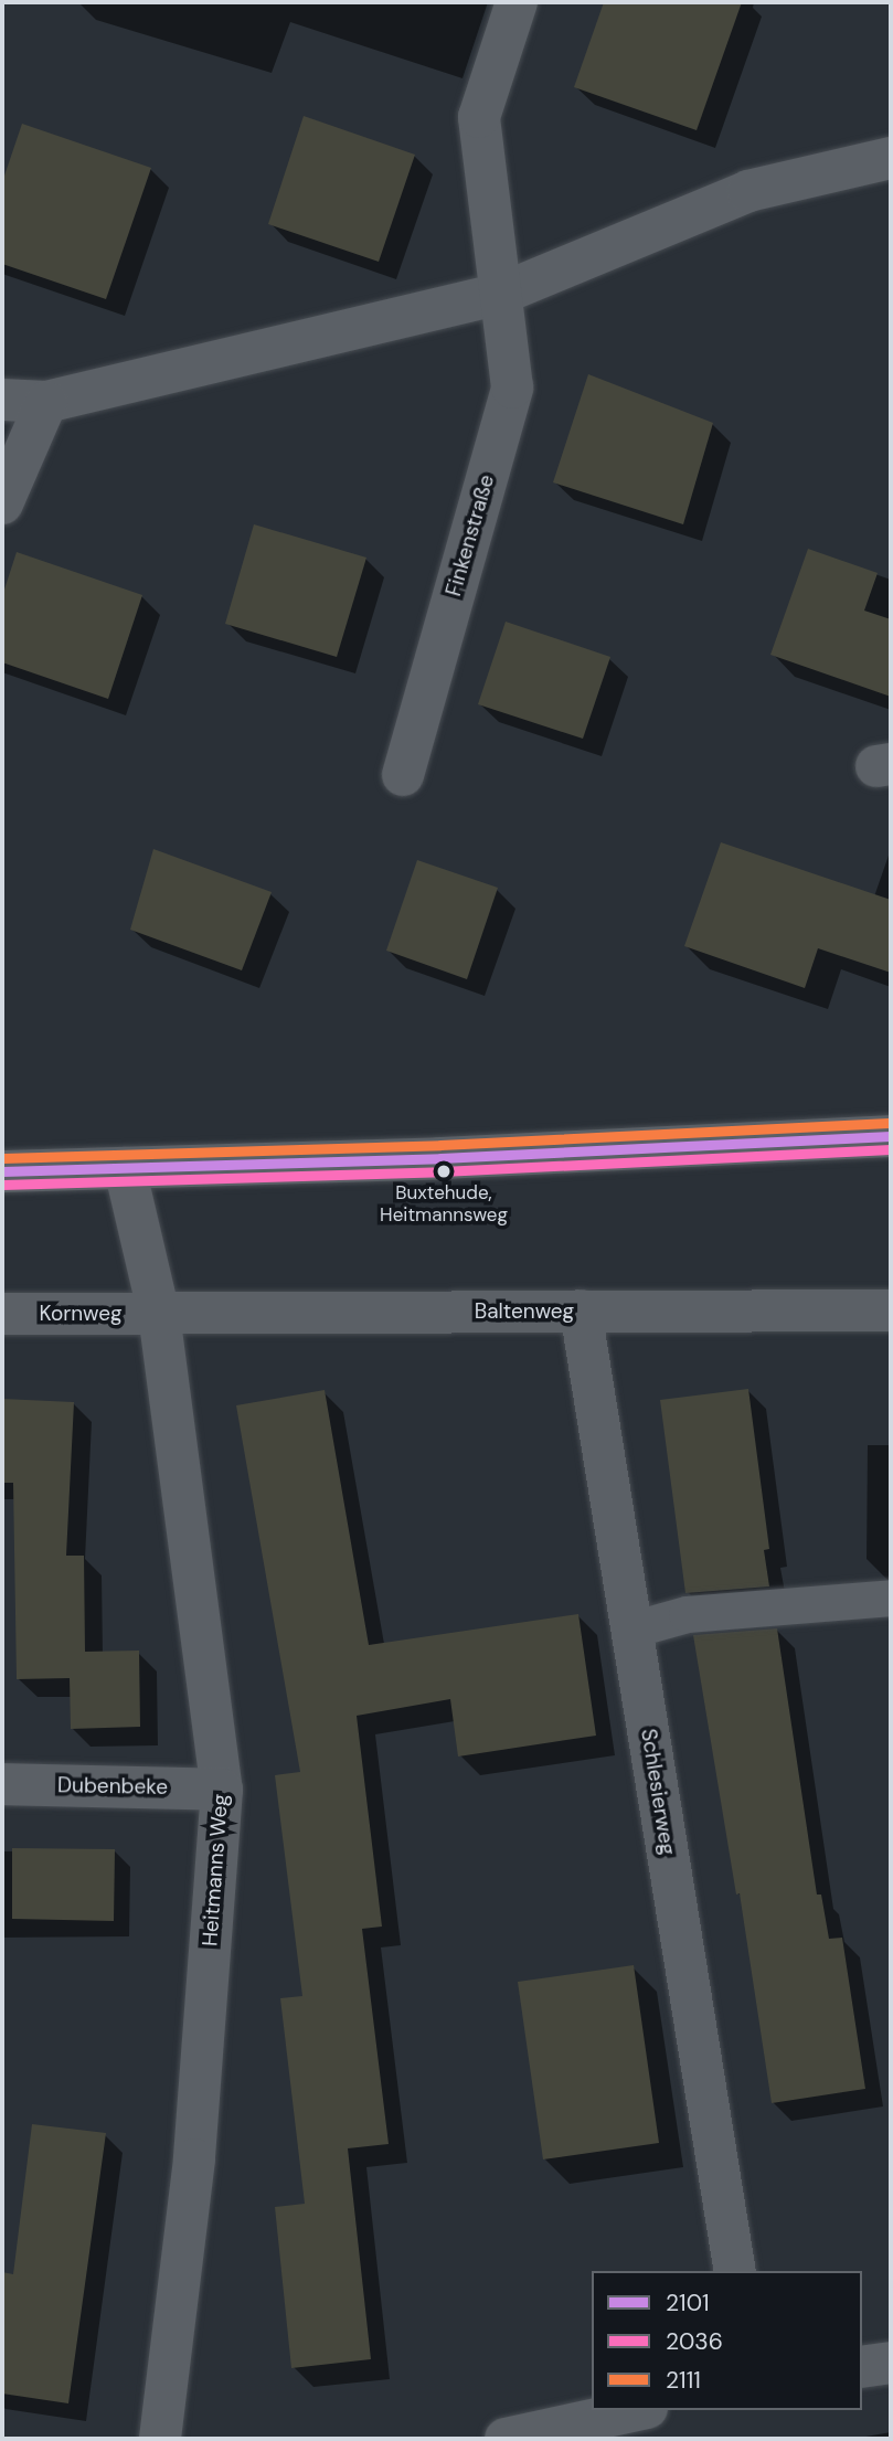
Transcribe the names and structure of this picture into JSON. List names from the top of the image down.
{
  "streets": {
    "street": [
      "Finkenstraße",
      "Baltenweg",
      "Kornweg",
      "Dubenbeke",
      "Schlesierweg",
      "Heitmanns Weg"
    ]
  },
  "crossings": [
    ["Baltenweg", "Kornweg"],
    ["Baltenweg", "Schlesierweg"],
    ["Baltenweg", "Heitmanns Weg"],
    ["Kornweg", "Heitmanns Weg"],
    ["Dubenbeke", "Heitmanns Weg"]
  ],
  "places": ["Buxtehude, Heitmannsweg"],
  "lines": ["transit line 2111", "transit line 2101", "transit line 2036"],
  "legend": ["2101", "2036", "2111"]
}
